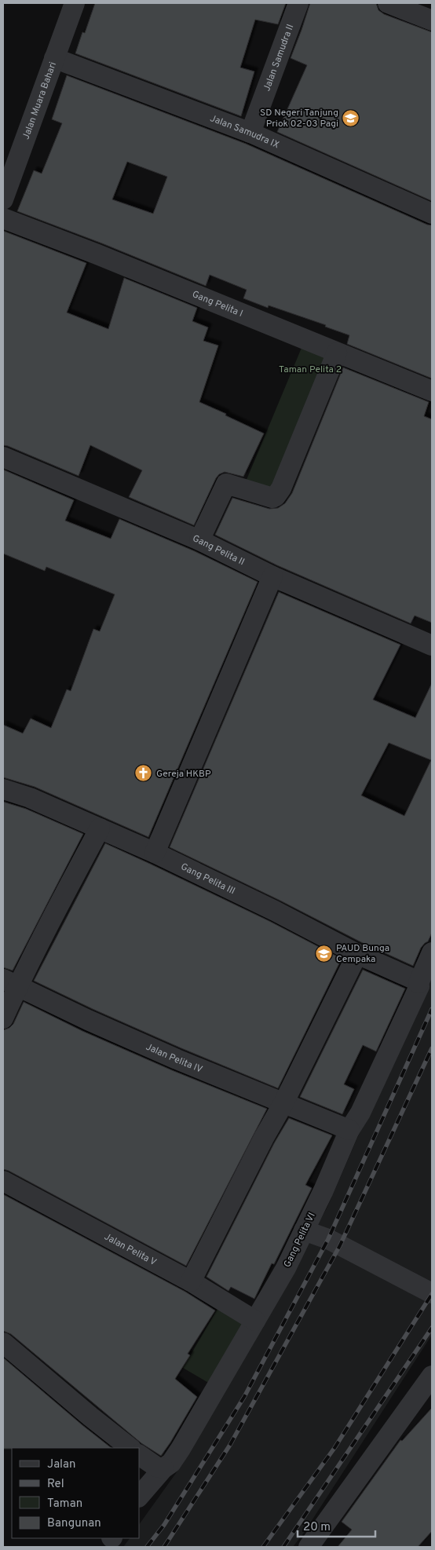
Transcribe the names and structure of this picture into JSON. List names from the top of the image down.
{
  "streets": {
    "street": [
      "Jalan Samudra II",
      "Jalan Muara Bahari",
      "Jalan Samudra IX",
      "Gang Pelita I",
      "Gang Pelita II",
      "Gang Pelita III",
      "Jalan Pelita IV",
      "Gang Pelita VI",
      "Jalan Pelita V"
    ]
  },
  "crossings": [
    ["Jalan Samudra II", "Jalan Samudra IX"],
    ["Jalan Muara Bahari", "Jalan Samudra IX"],
    ["Gang Pelita III", "Gang Pelita VI"],
    ["Jalan Pelita IV", "Gang Pelita VI"],
    ["Gang Pelita VI", "Jalan Pelita V"]
  ],
  "parks": ["Taman Pelita 2"],
  "places": {
    "school or university": ["SD Negeri Tanjung Priok 02-03 Pagi", "PAUD Bunga Cempaka"],
    "church": ["Gereja HKBP"]
  },
  "legend": [
    "Jalan",
    "Rel",
    "Taman",
    "Bangunan"
  ],
  "scale_bar": "20 m"
}
